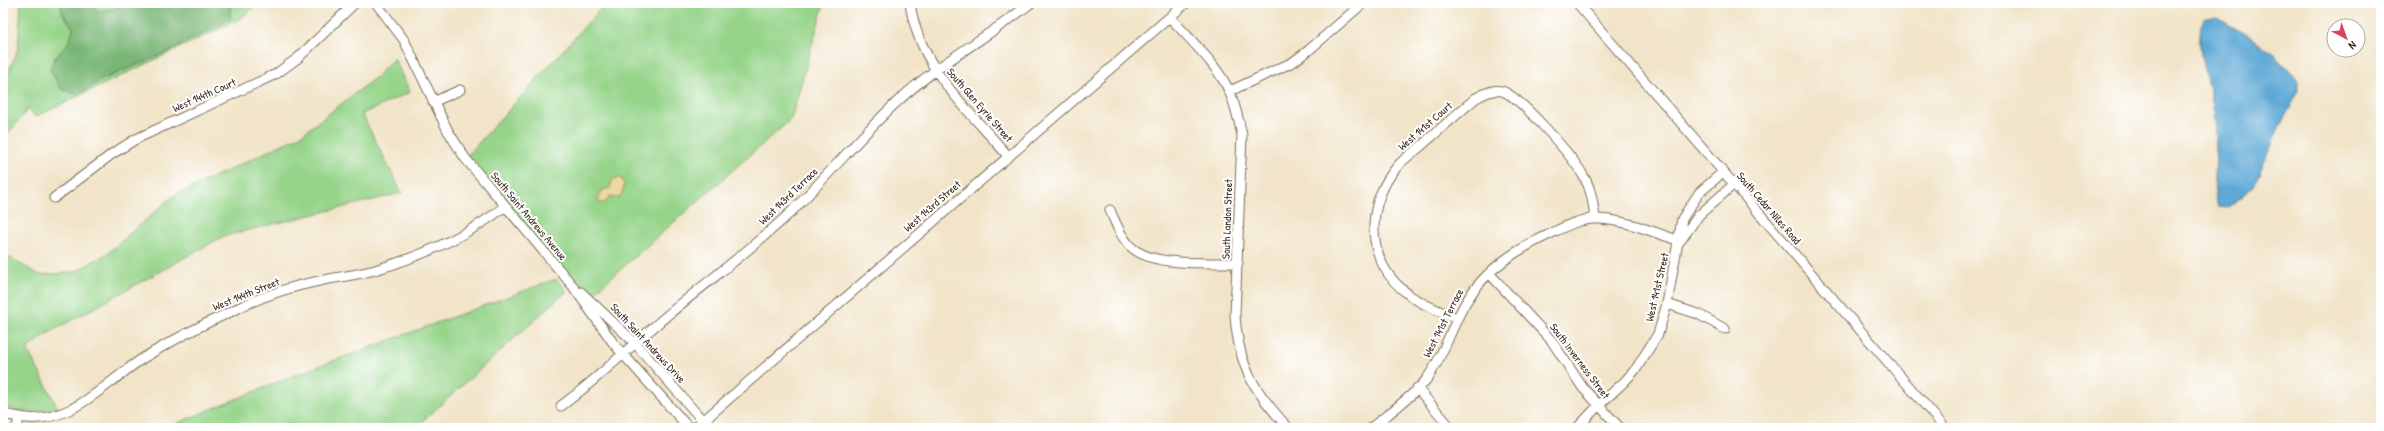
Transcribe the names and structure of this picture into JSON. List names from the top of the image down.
{
  "streets": {
    "street": [
      "West 144th Court",
      "South Glen Eyrie Street",
      "West 141st Court",
      "West 143rd Terrace",
      "West 143rd Street",
      "South Cedar Niles Road",
      "South Saint Andrews Avenue",
      "South Landon Street",
      "West 141st Street",
      "West 144th Street",
      "West 141st Terrace",
      "South Saint Andrews Drive",
      "South Inverness Street"
    ]
  },
  "crossings": [
    ["South Glen Eyrie Street", "West 143rd Terrace"],
    ["South Glen Eyrie Street", "West 143rd Street"],
    ["West 141st Court", "West 141st Terrace"],
    ["West 143rd Terrace", "South Saint Andrews Avenue"],
    ["West 143rd Terrace", "South Saint Andrews Drive"],
    ["West 143rd Street", "South Landon Street"],
    ["West 143rd Street", "South Saint Andrews Drive"],
    ["South Cedar Niles Road", "West 141st Street"],
    ["South Saint Andrews Avenue", "West 144th Street"],
    ["South Saint Andrews Avenue", "South Saint Andrews Drive"],
    ["West 141st Street", "West 141st Terrace"],
    ["West 141st Street", "South Inverness Street"],
    ["West 141st Terrace", "South Inverness Street"]
  ],
  "north": "bottom right"
}
